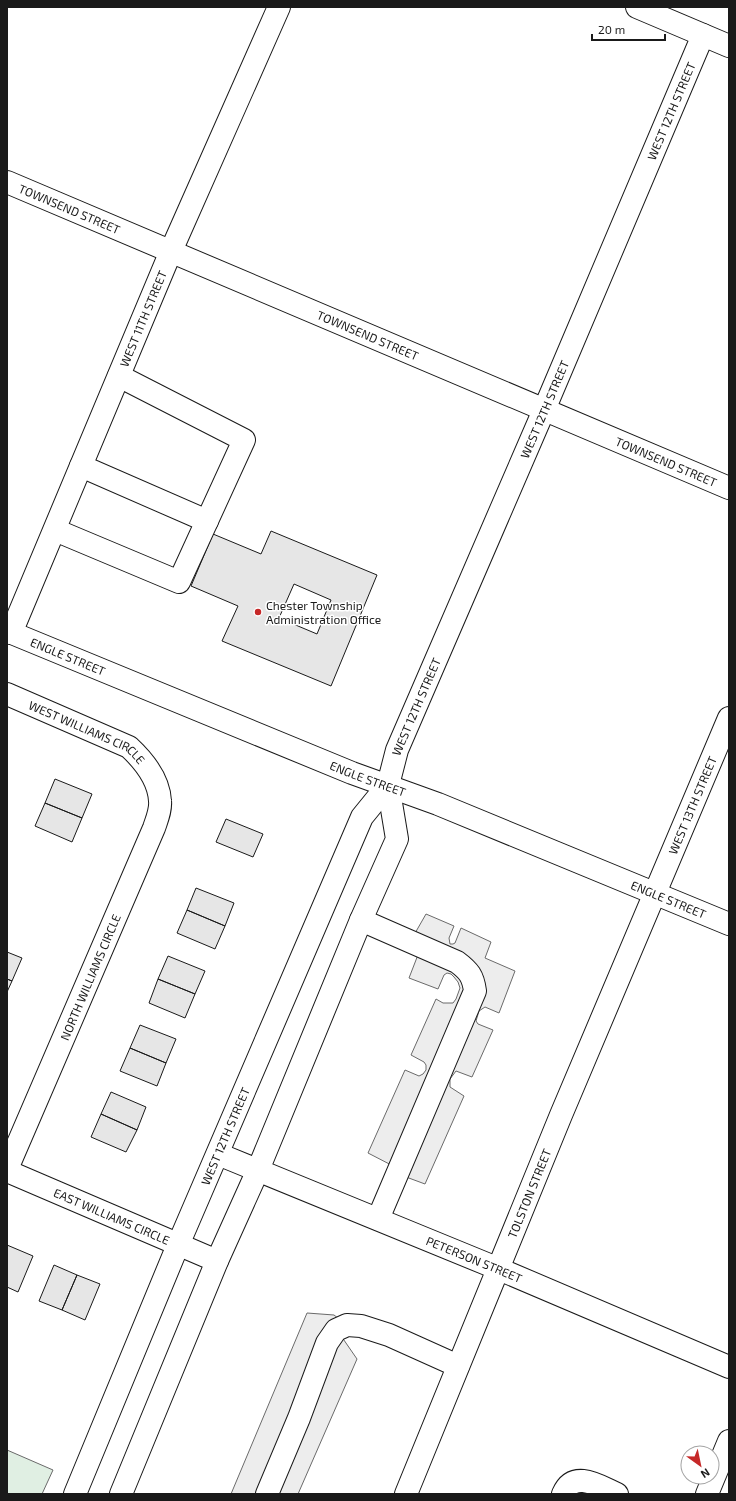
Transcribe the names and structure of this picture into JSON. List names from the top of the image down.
{
  "streets": {
    "street": [
      "WEST 12TH STREET",
      "TOWNSEND STREET",
      "WEST 11TH STREET",
      "ENGLE STREET",
      "WEST WILLIAMS CIRCLE",
      "WEST 13TH STREET",
      "NORTH WILLIAMS CIRCLE",
      "TOLSTON STREET",
      "EAST WILLIAMS CIRCLE",
      "PETERSON STREET"
    ]
  },
  "crossings": [
    ["WEST 12TH STREET", "TOWNSEND STREET"],
    ["WEST 12TH STREET", "ENGLE STREET"],
    ["WEST 12TH STREET", "EAST WILLIAMS CIRCLE"],
    ["WEST 12TH STREET", "PETERSON STREET"],
    ["TOWNSEND STREET", "WEST 11TH STREET"],
    ["WEST 11TH STREET", "ENGLE STREET"],
    ["ENGLE STREET", "WEST 13TH STREET"],
    ["ENGLE STREET", "TOLSTON STREET"],
    ["WEST WILLIAMS CIRCLE", "NORTH WILLIAMS CIRCLE"],
    ["WEST 13TH STREET", "TOLSTON STREET"],
    ["NORTH WILLIAMS CIRCLE", "EAST WILLIAMS CIRCLE"],
    ["TOLSTON STREET", "PETERSON STREET"]
  ],
  "places": ["Chester Township Administration Office"],
  "scale_bar": "20 m",
  "north": "bottom right"
}
